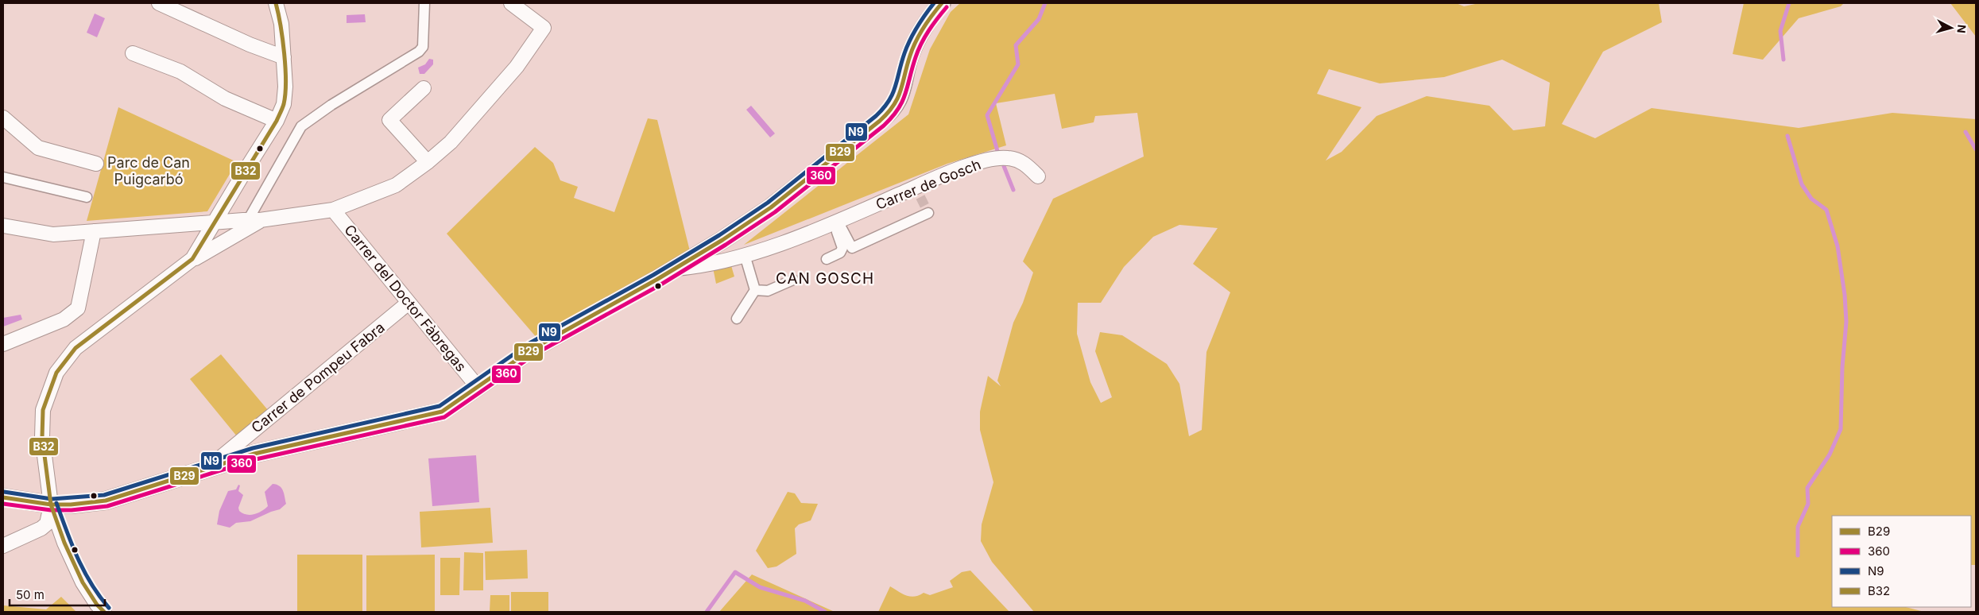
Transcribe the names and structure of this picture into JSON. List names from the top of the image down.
{
  "streets": {
    "street": ["Carrer de Gosch", "Carrer del Doctor Fàbregas", "Carrer de Pompeu Fabra"]
  },
  "crossings": [
    ["Carrer del Doctor Fàbregas", "Carrer de Pompeu Fabra"]
  ],
  "districts": ["CAN GOSCH"],
  "parks": ["Parc de Can Puigcarbó"],
  "lines": [
    "transit line B29",
    "transit line N9",
    "transit line B32",
    "transit line 360"
  ],
  "legend": [
    "B29",
    "360",
    "N9",
    "B32"
  ],
  "scale_bar": "50 m",
  "north": "right"
}
